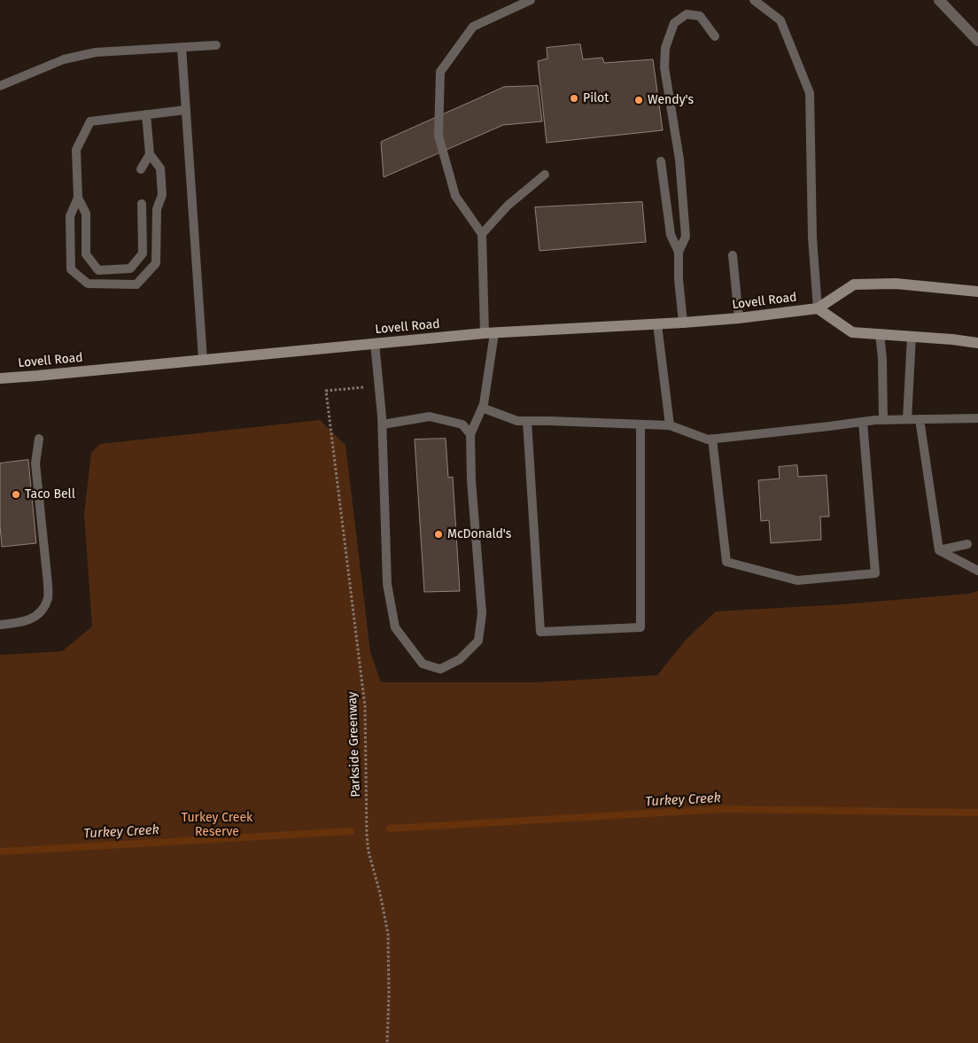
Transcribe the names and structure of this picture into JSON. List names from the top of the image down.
{
  "streets": {
    "main road": ["Lovell Road"],
    "path": ["Parkside Greenway"]
  },
  "water": ["Turkey Creek"],
  "parks": ["Turkey Creek Reserve"],
  "places": [
    "Pilot",
    "Wendy's",
    "Taco Bell",
    "McDonald's"
  ]
}
